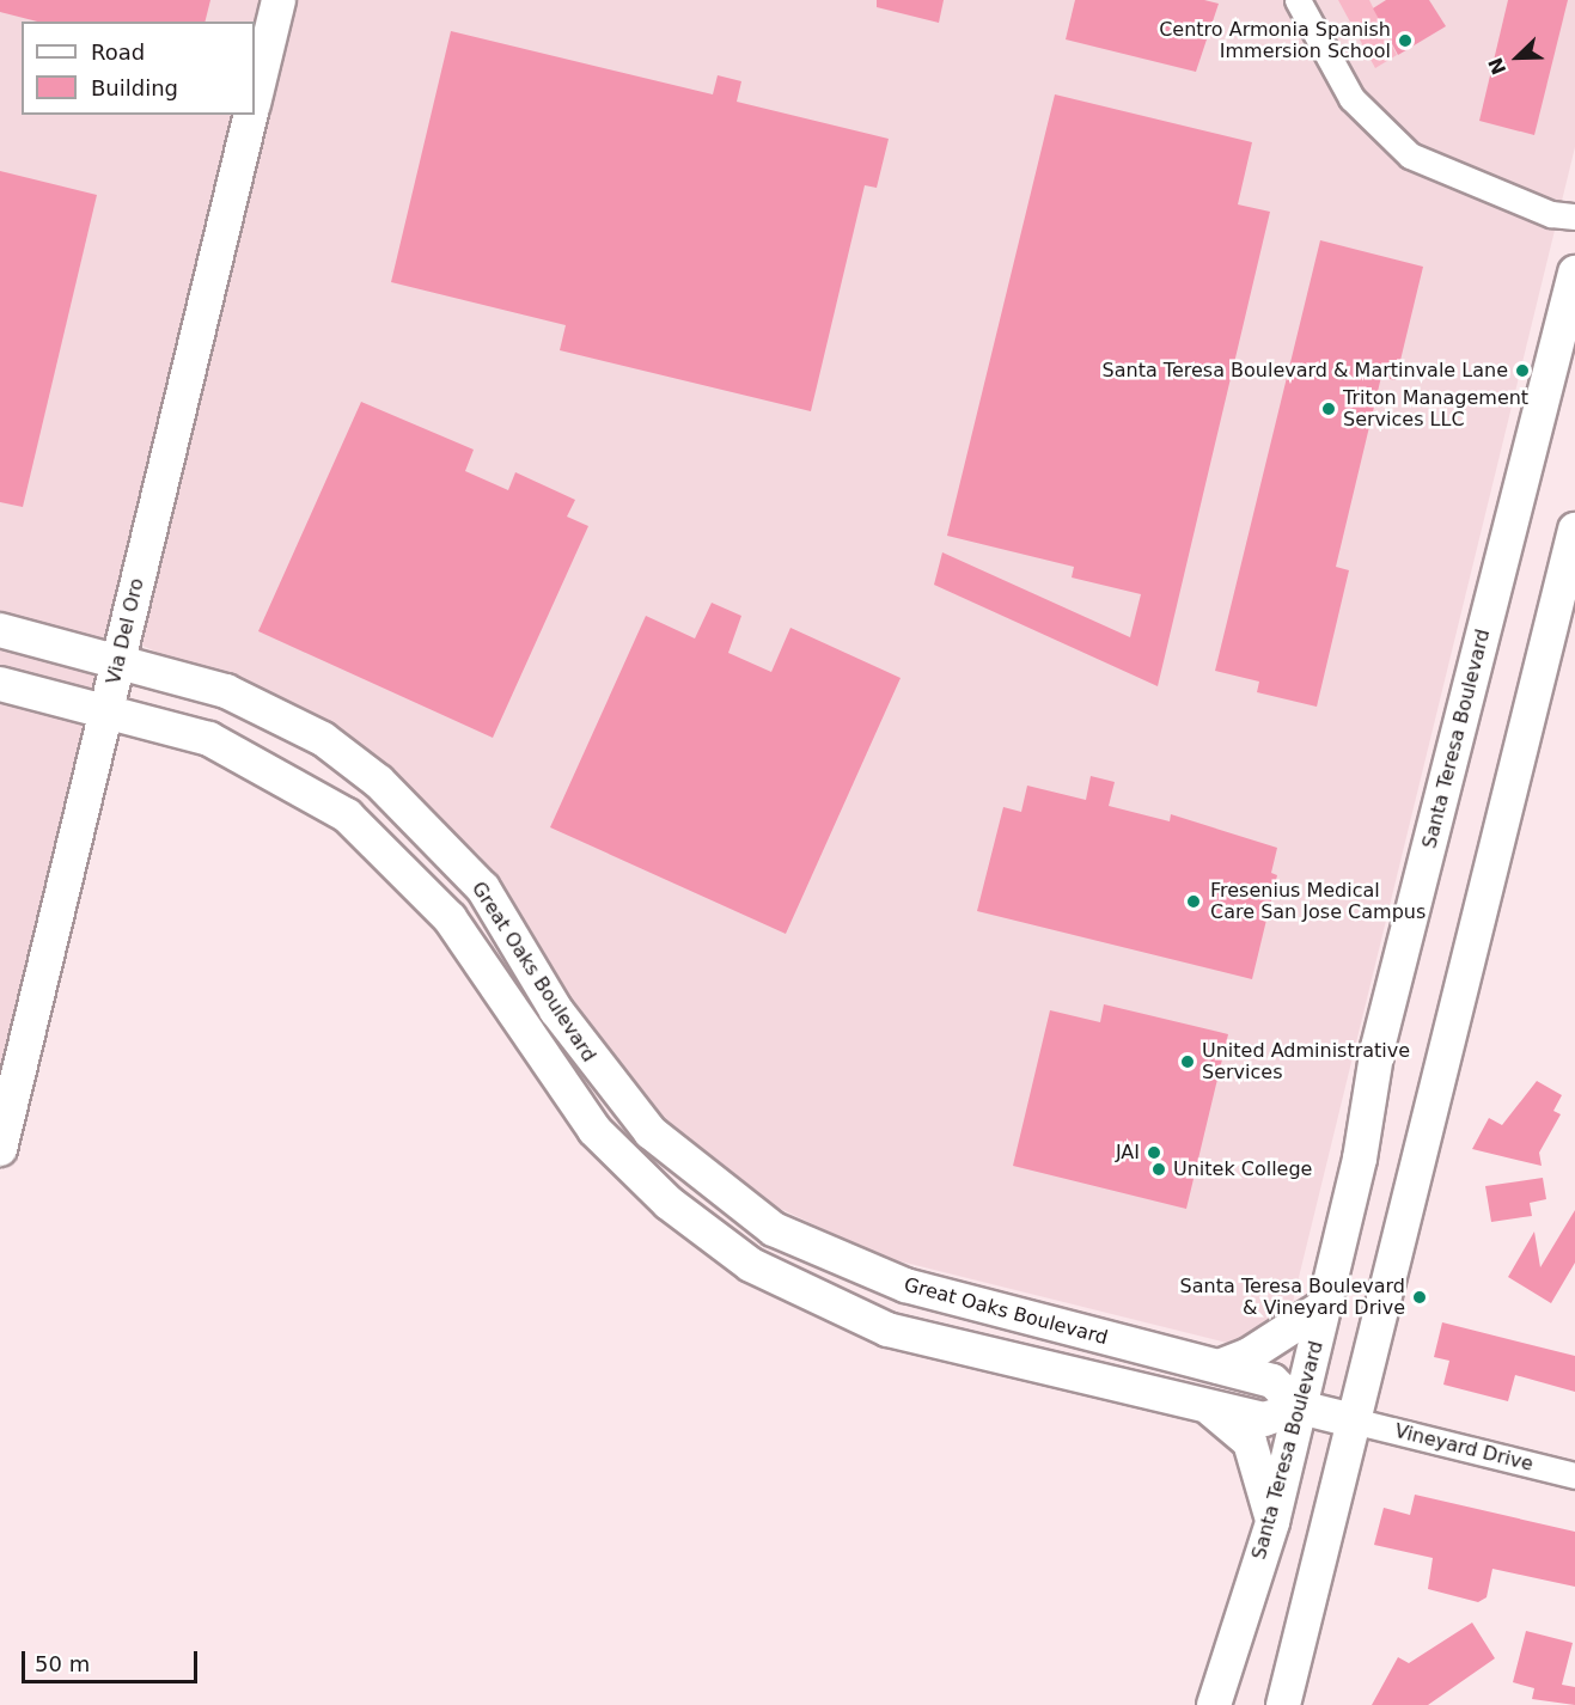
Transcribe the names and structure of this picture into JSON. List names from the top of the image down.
{
  "streets": {
    "main road": ["Via Del Oro", "Santa Teresa Boulevard", "Great Oaks Boulevard"],
    "street": ["Vineyard Drive"]
  },
  "crossings": [
    ["Via Del Oro", "Great Oaks Boulevard"],
    ["Santa Teresa Boulevard", "Great Oaks Boulevard"],
    ["Great Oaks Boulevard", "Vineyard Drive"]
  ],
  "places": [
    "Centro Armonia Spanish Immersion School",
    "Santa Teresa Boulevard & Martinvale Lane",
    "Triton Management Services LLC",
    "Fresenius Medical Care San Jose Campus",
    "United Administrative Services",
    "JAI",
    "Unitek College",
    "Santa Teresa Boulevard & Vineyard Drive"
  ],
  "legend": ["Road", "Building"],
  "scale_bar": "50 m",
  "north": "bottom left"
}
